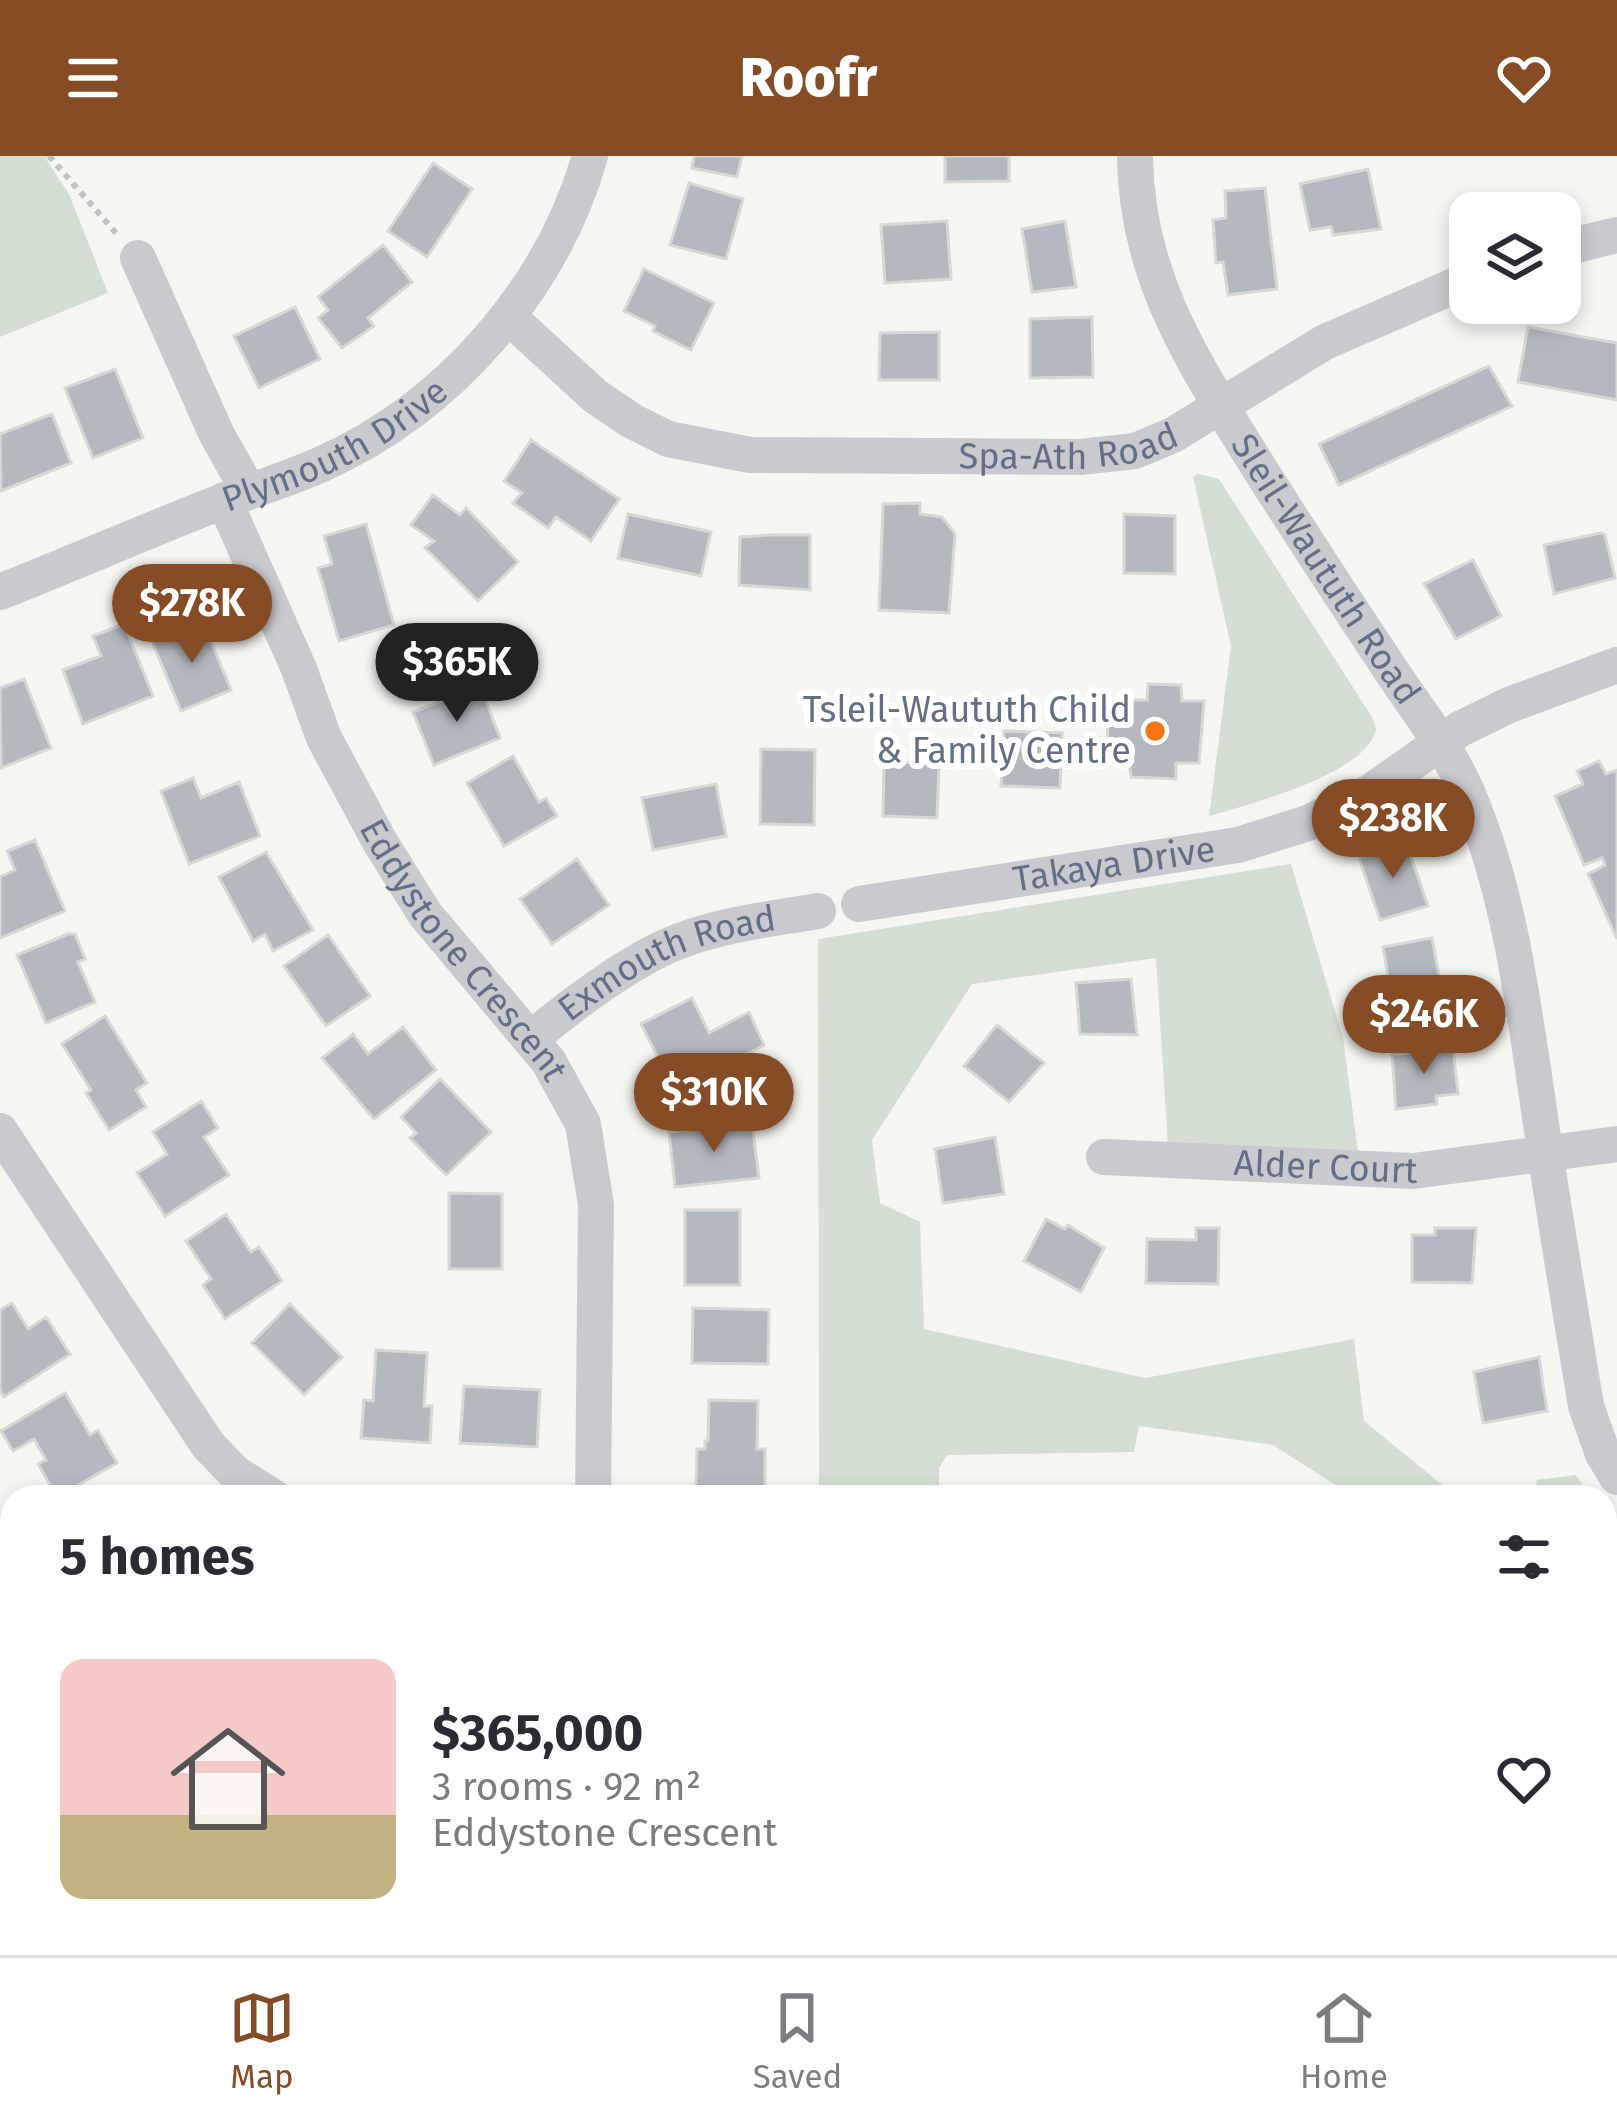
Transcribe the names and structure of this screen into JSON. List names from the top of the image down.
{
  "streets": {
    "street": [
      "Plymouth Drive",
      "Spa-Ath Road",
      "Sleil-Waututh Road",
      "Takaya Drive",
      "Eddystone Crescent",
      "Exmouth Road",
      "Alder Court"
    ]
  },
  "crossings": [
    ["Plymouth Drive", "Spa-Ath Road"],
    ["Plymouth Drive", "Eddystone Crescent"],
    ["Spa-Ath Road", "Sleil-Waututh Road"],
    ["Sleil-Waututh Road", "Takaya Drive"],
    ["Sleil-Waututh Road", "Alder Court"],
    ["Eddystone Crescent", "Exmouth Road"]
  ],
  "places": ["Tsleil-Waututh Child & Family Centre"],
  "page": {
    "header": "Roofr",
    "price": [
      "$278K",
      "$365K",
      "$238K",
      "$246K",
      "$310K"
    ],
    "heading": "5 homes",
    "list": [
      {
        "name": "$365,000",
        "note": "3 rooms · 92 m² · Eddystone Crescent"
      }
    ],
    "tabs": ["Map", "Saved", "Home"]
  }
}
